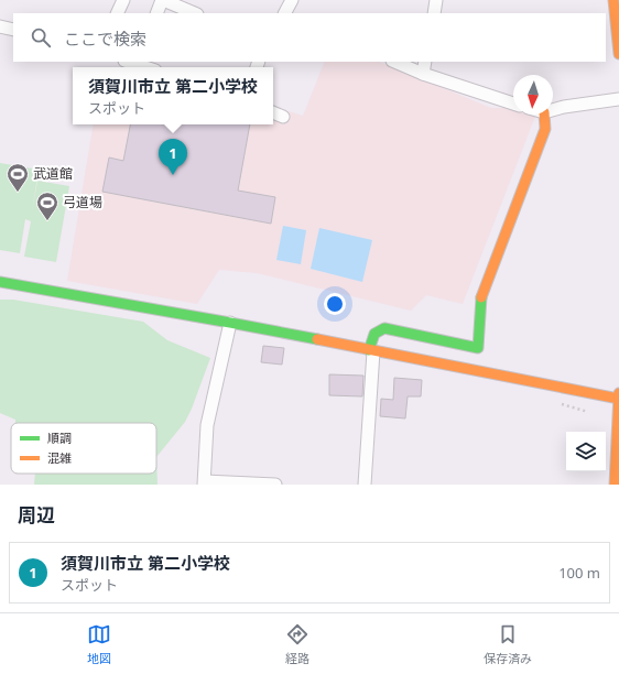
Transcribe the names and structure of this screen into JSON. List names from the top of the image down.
{
  "places": {
    "sports": ["武道館", "弓道場"]
  },
  "legend": ["順調", "混雑"],
  "north": "bottom",
  "page": {
    "search": "ここで検索",
    "popup": ["須賀川市立 第二小学校", "スポット"],
    "pins": "1",
    "heading": "周辺",
    "list": [
      {
        "mark": "1",
        "name": "須賀川市立 第二小学校",
        "note": "スポット",
        "value": "100 m"
      }
    ],
    "nav": ["地図", "経路", "保存済み"]
  }
}
